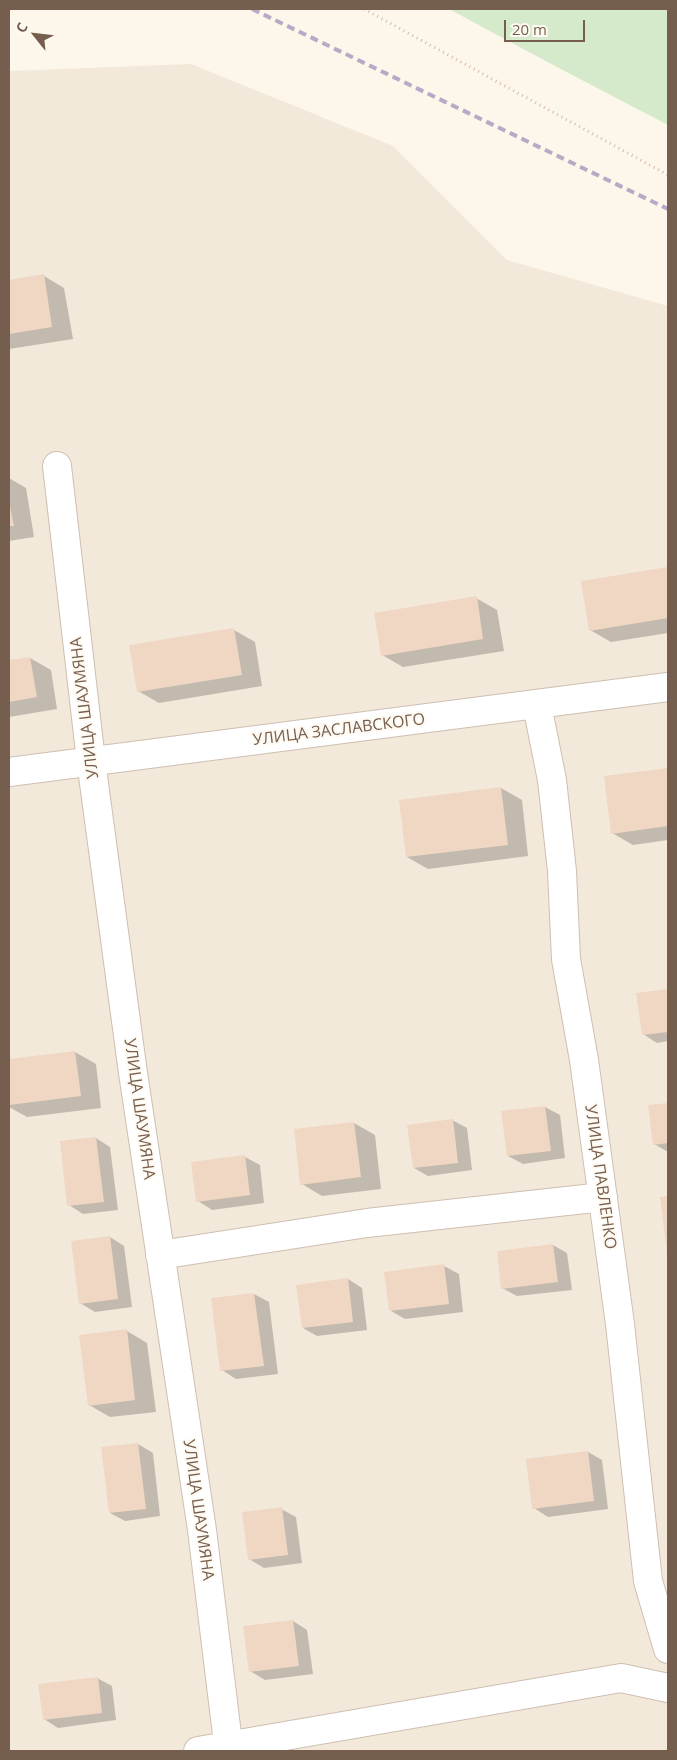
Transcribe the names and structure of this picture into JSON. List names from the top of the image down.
{
  "streets": {
    "street": ["УЛИЦА ШАУМЯНА", "УЛИЦА ЗАСЛАВСКОГО", "УЛИЦА ПАВЛЕНКО"]
  },
  "crossings": [
    ["УЛИЦА ШАУМЯНА", "УЛИЦА ЗАСЛАВСКОГО"],
    ["УЛИЦА ЗАСЛАВСКОГО", "УЛИЦА ПАВЛЕНКО"]
  ],
  "scale_bar": "20 m",
  "north": "top left"
}
